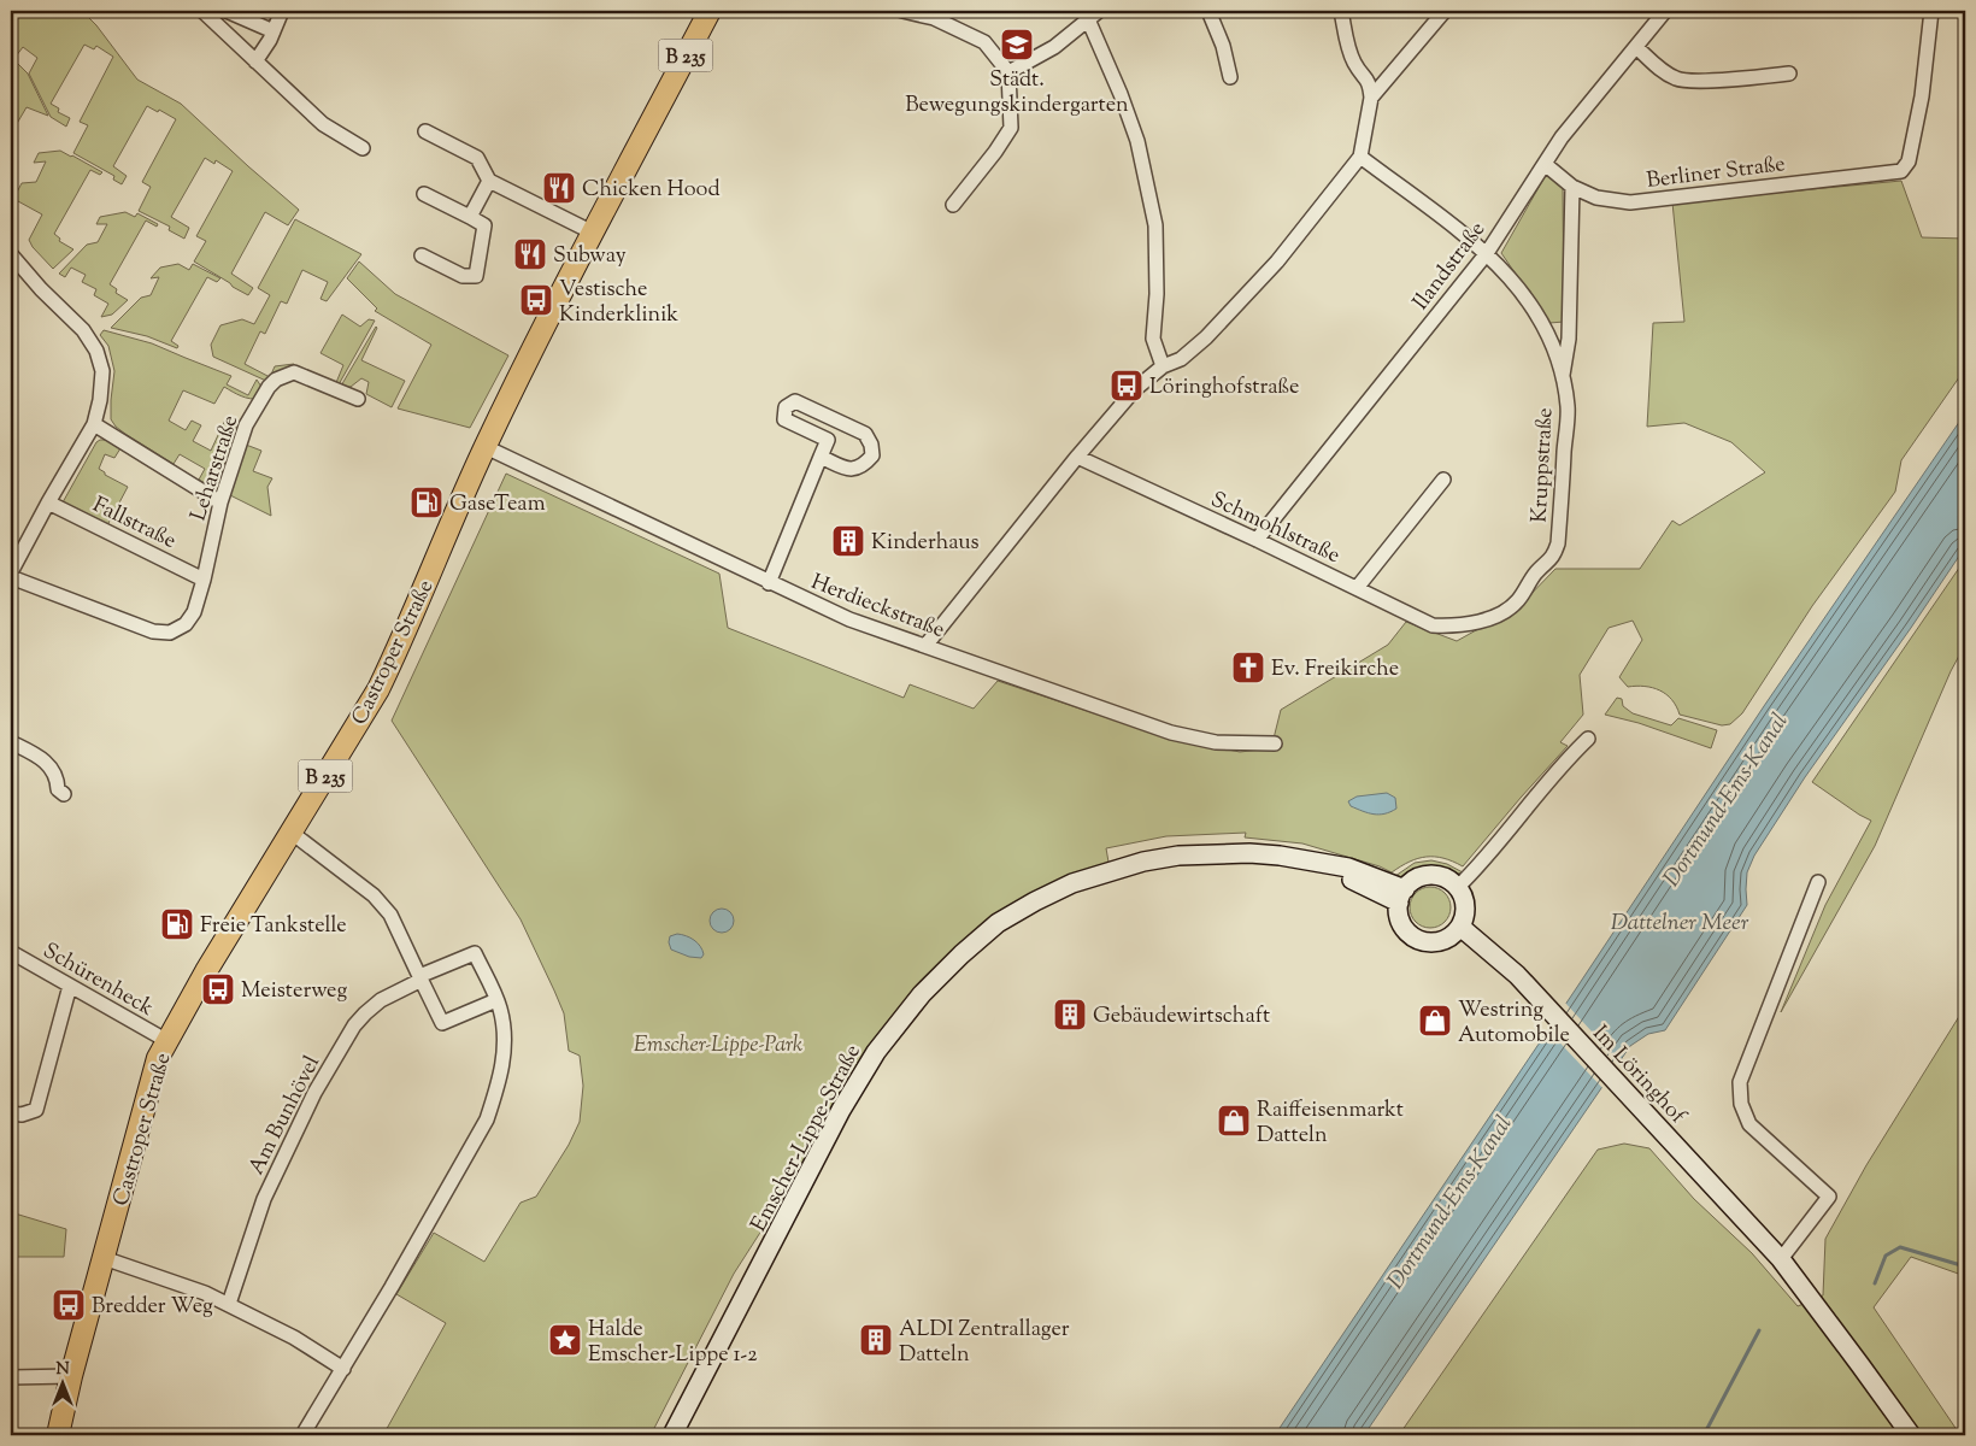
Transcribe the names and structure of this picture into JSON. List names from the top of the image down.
{
  "streets": {
    "main road": ["B 235", "Castroper Straße"],
    "street": [
      "Berliner Straße",
      "Ilandstraße",
      "Kruppstraße",
      "Leharstraße",
      "Fallstraße",
      "Schmohlstraße",
      "Herdieckstraße",
      "Schürenheck",
      "Im Löringhof",
      "Am Bunhövel",
      "Emscher-Lippe-Straße"
    ]
  },
  "crossings": [
    ["Berliner Straße", "Ilandstraße"],
    ["Ilandstraße", "Kruppstraße"],
    ["Ilandstraße", "Schmohlstraße"],
    ["Kruppstraße", "Schmohlstraße"],
    ["Leharstraße", "Fallstraße"],
    ["Herdieckstraße", "Castroper Straße"],
    ["Castroper Straße", "Schürenheck"],
    ["Im Löringhof", "Emscher-Lippe-Straße"]
  ],
  "water": ["Dortmund-Ems-Kanal", "Dattelner Meer"],
  "parks": ["Emscher-Lippe-Park"],
  "places": {
    "school or university": ["Städt. Bewegungskindergarten"],
    "restaurant": ["Chicken Hood", "Subway"],
    "bus stop": [
      "Vestische Kinderklinik",
      "Löringhofstraße",
      "Meisterweg",
      "Bredder Weg"
    ],
    "fuel station": ["GaseTeam", "Freie Tankstelle"],
    "building": ["Kinderhaus", "Gebäudewirtschaft", "ALDI Zentrallager Datteln"],
    "church": ["Ev. Freikirche"],
    "shop": ["Westring Automobile", "Raiffeisenmarkt Datteln"],
    "place": ["Halde Emscher-Lippe 1-2"]
  },
  "north": "top"
}
